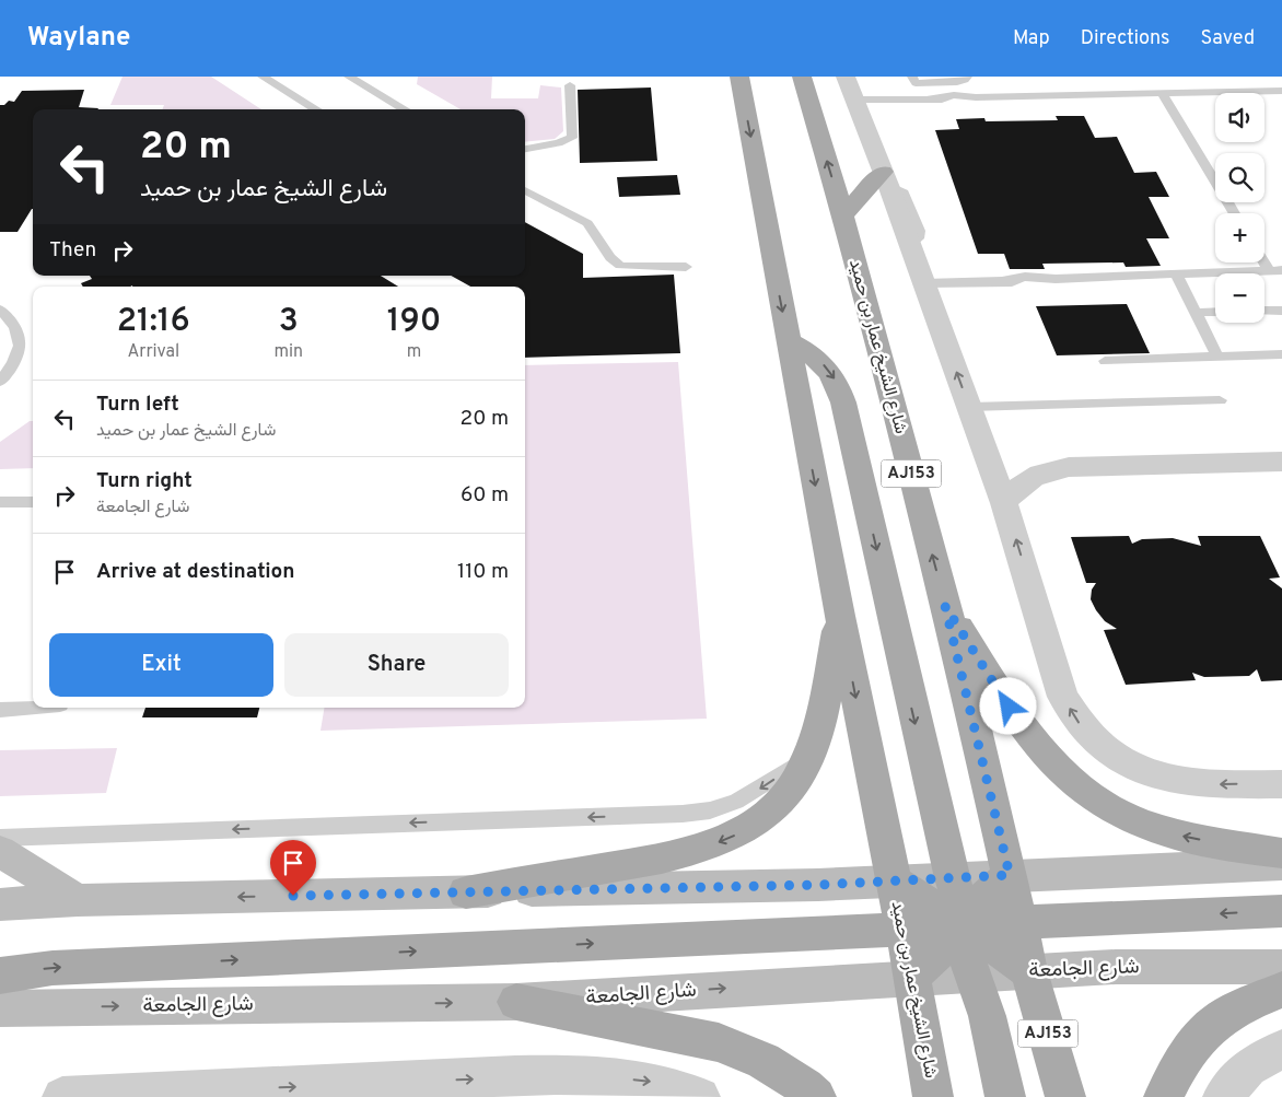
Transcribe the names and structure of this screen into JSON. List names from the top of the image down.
{
  "streets": {
    "main road": ["شارع الشيخ عمار بن حميد", "AJ153", "شارع الجامعة"]
  },
  "crossings": [
    ["شارع الشيخ عمار بن حميد", "شارع الجامعة"]
  ],
  "page": {
    "header": "Waylane",
    "nav": ["Map", "Directions", "Saved"],
    "map_buttons": ["+", "−"],
    "turn": ["20 m", "شارع الشيخ عمار بن حميد"],
    "then": "Then",
    "eta": [
      "21:16",
      "Arrival",
      "3",
      "min",
      "190",
      "m"
    ],
    "list": [
      {
        "name": "Turn left",
        "note": "شارع الشيخ عمار بن حميد",
        "value": "20 m"
      },
      {
        "name": "Turn right",
        "note": "شارع الجامعة",
        "value": "60 m"
      },
      {
        "name": "Arrive at destination",
        "value": "110 m"
      }
    ],
    "buttons": ["Exit", "Share"]
  }
}
